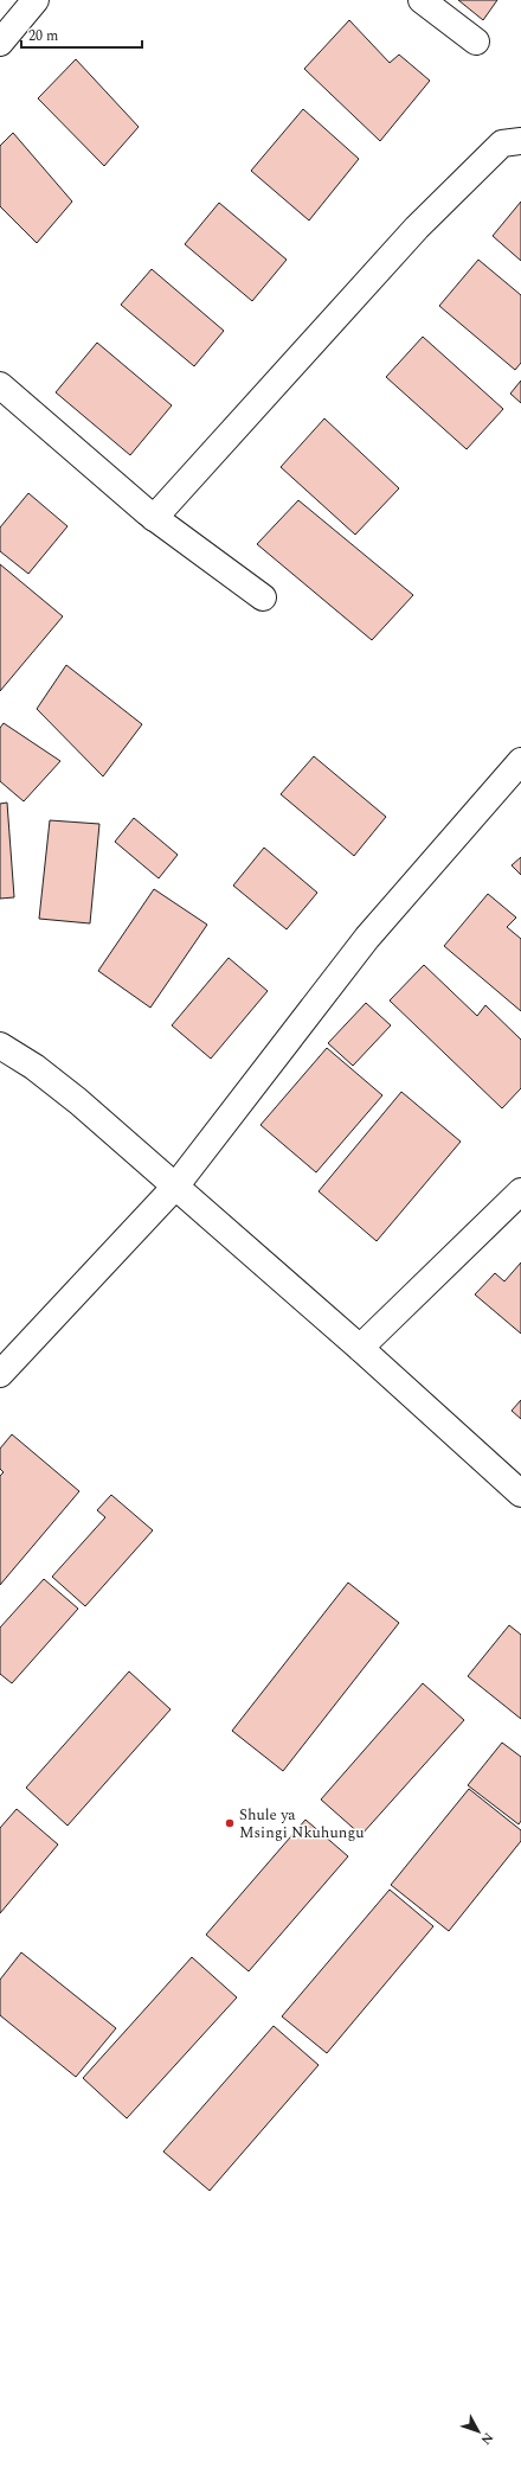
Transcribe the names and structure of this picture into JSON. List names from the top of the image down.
{
  "places": ["Shule ya Msingi Nkuhungu"],
  "scale_bar": "20 m",
  "north": "bottom right"
}
